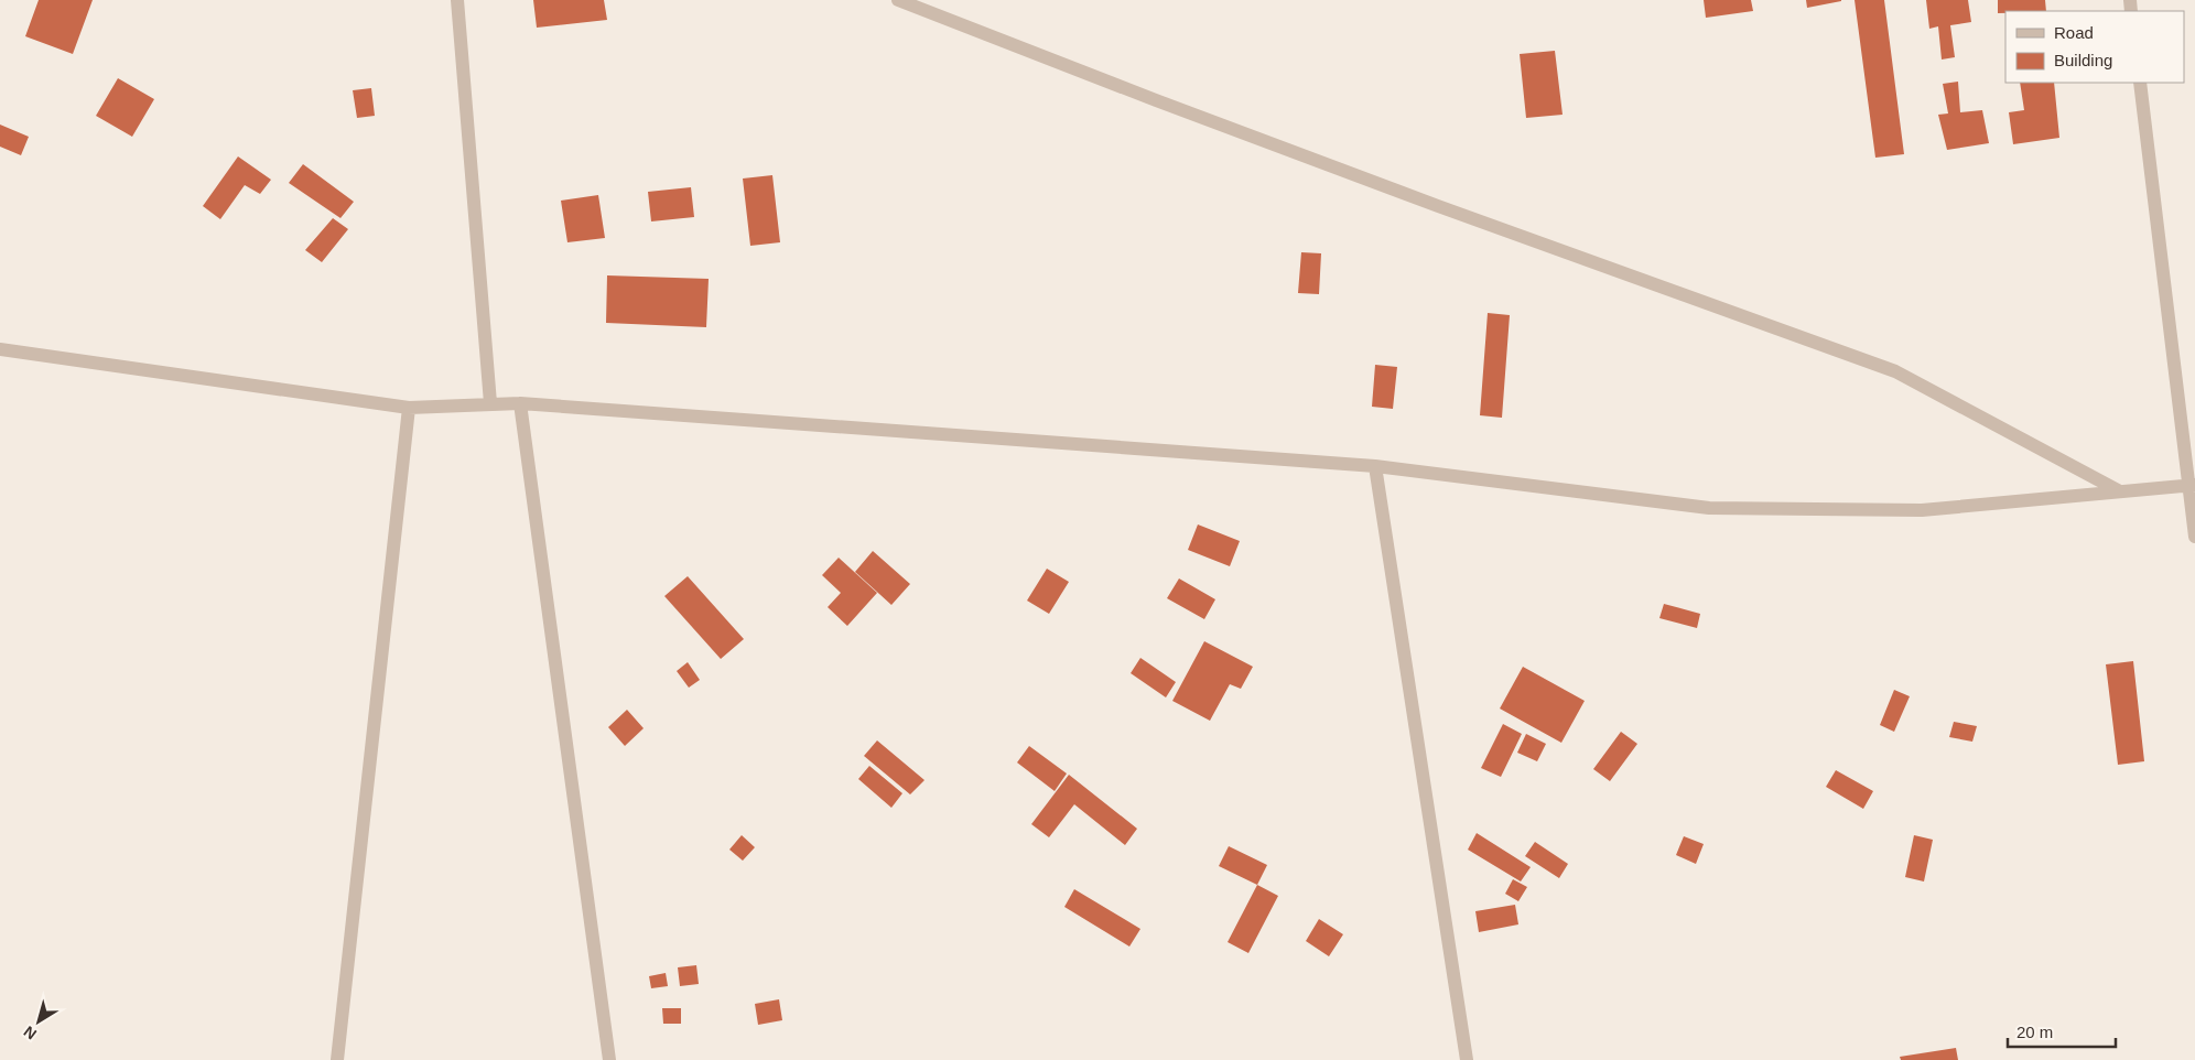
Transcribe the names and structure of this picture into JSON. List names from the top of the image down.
{
  "legend": ["Road", "Building"],
  "scale_bar": "20 m",
  "north": "bottom left"
}
